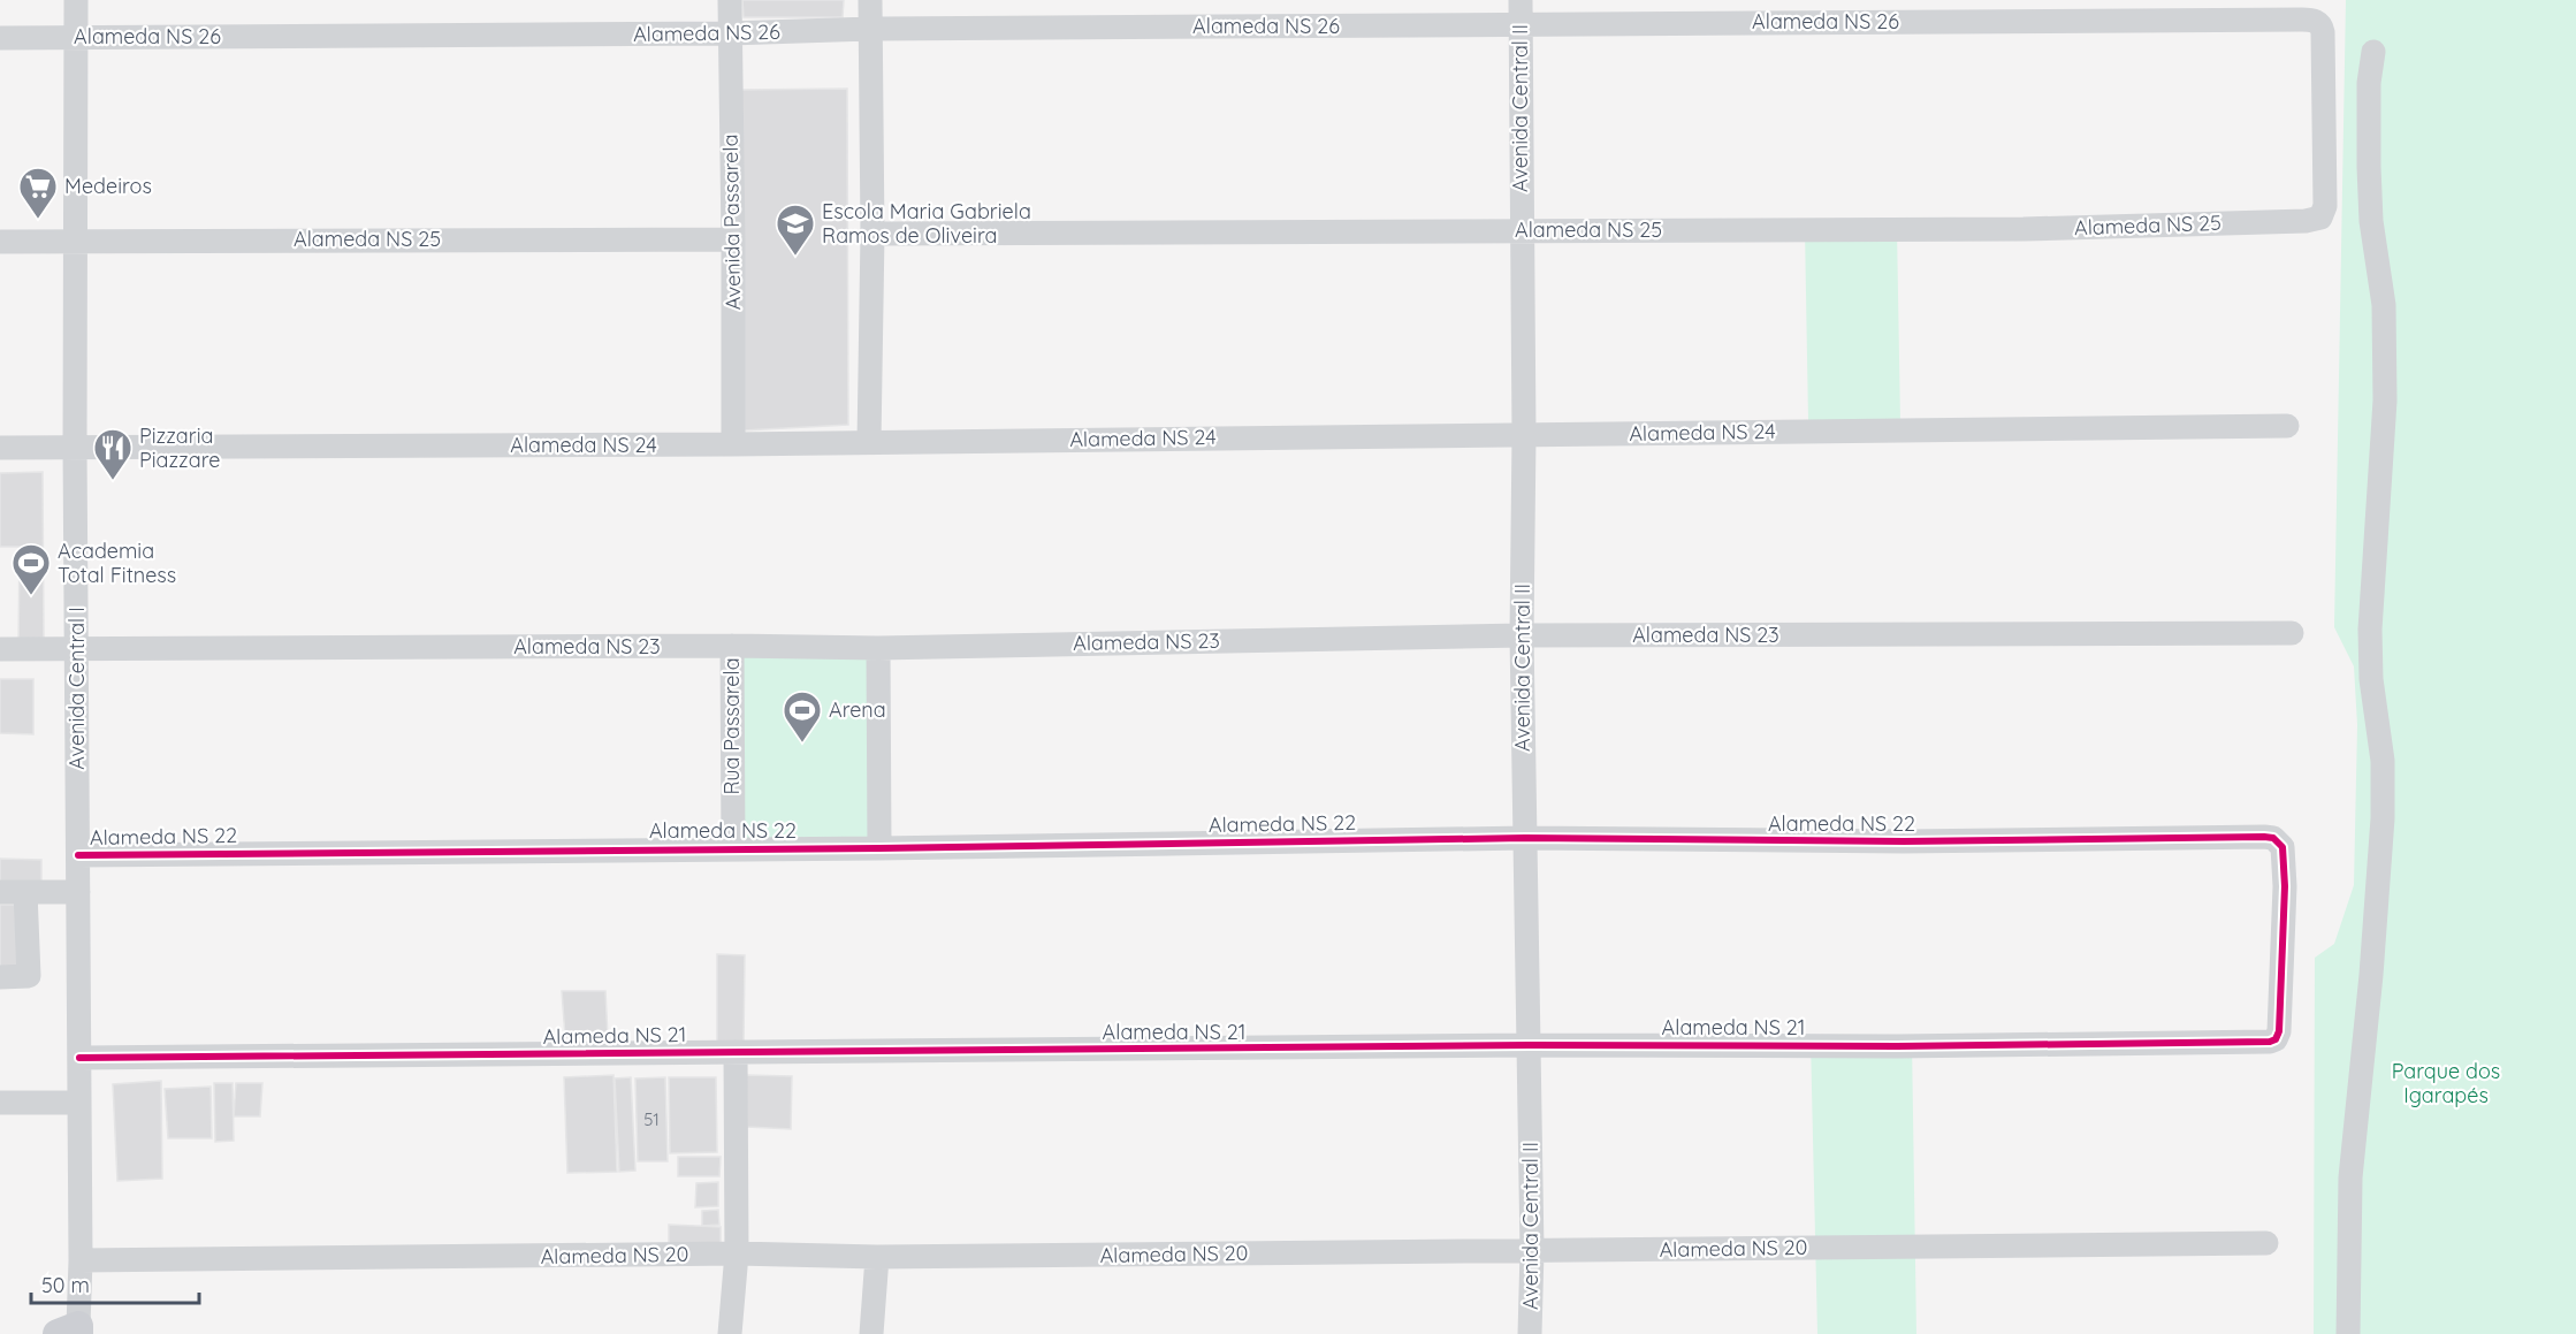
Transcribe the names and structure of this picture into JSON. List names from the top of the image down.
{
  "streets": {
    "street": [
      "Alameda NS 26",
      "Avenida Central II",
      "Avenida Passarela",
      "Alameda NS 25",
      "Alameda NS 24",
      "Alameda NS 23",
      "Avenida Central I",
      "Rua Passarela",
      "Alameda NS 22",
      "Alameda NS 21",
      "Alameda NS 20"
    ]
  },
  "crossings": [
    ["Alameda NS 26", "Avenida Central II"],
    ["Alameda NS 26", "Avenida Passarela"],
    ["Alameda NS 26", "Alameda NS 25"],
    ["Alameda NS 26", "Avenida Central I"],
    ["Avenida Central II", "Alameda NS 25"],
    ["Avenida Central II", "Alameda NS 24"],
    ["Avenida Central II", "Alameda NS 23"],
    ["Avenida Central II", "Alameda NS 22"],
    ["Avenida Central II", "Alameda NS 21"],
    ["Avenida Central II", "Alameda NS 20"],
    ["Avenida Passarela", "Alameda NS 25"],
    ["Avenida Passarela", "Alameda NS 24"],
    ["Alameda NS 25", "Avenida Central I"],
    ["Alameda NS 24", "Avenida Central I"],
    ["Alameda NS 23", "Avenida Central I"],
    ["Alameda NS 23", "Rua Passarela"],
    ["Avenida Central I", "Alameda NS 22"],
    ["Avenida Central I", "Alameda NS 21"],
    ["Avenida Central I", "Alameda NS 20"],
    ["Rua Passarela", "Alameda NS 22"],
    ["Alameda NS 22", "Alameda NS 21"]
  ],
  "parks": ["Parque dos Igarapés"],
  "places": {
    "supermarket": ["Medeiros"],
    "school or university": ["Escola Maria Gabriela Ramos de Oliveira"],
    "restaurant": ["Pizzaria Piazzare"],
    "sports": ["Academia Total Fitness", "Arena"]
  },
  "house_numbers": ["51"],
  "scale_bar": "50 m"
}
